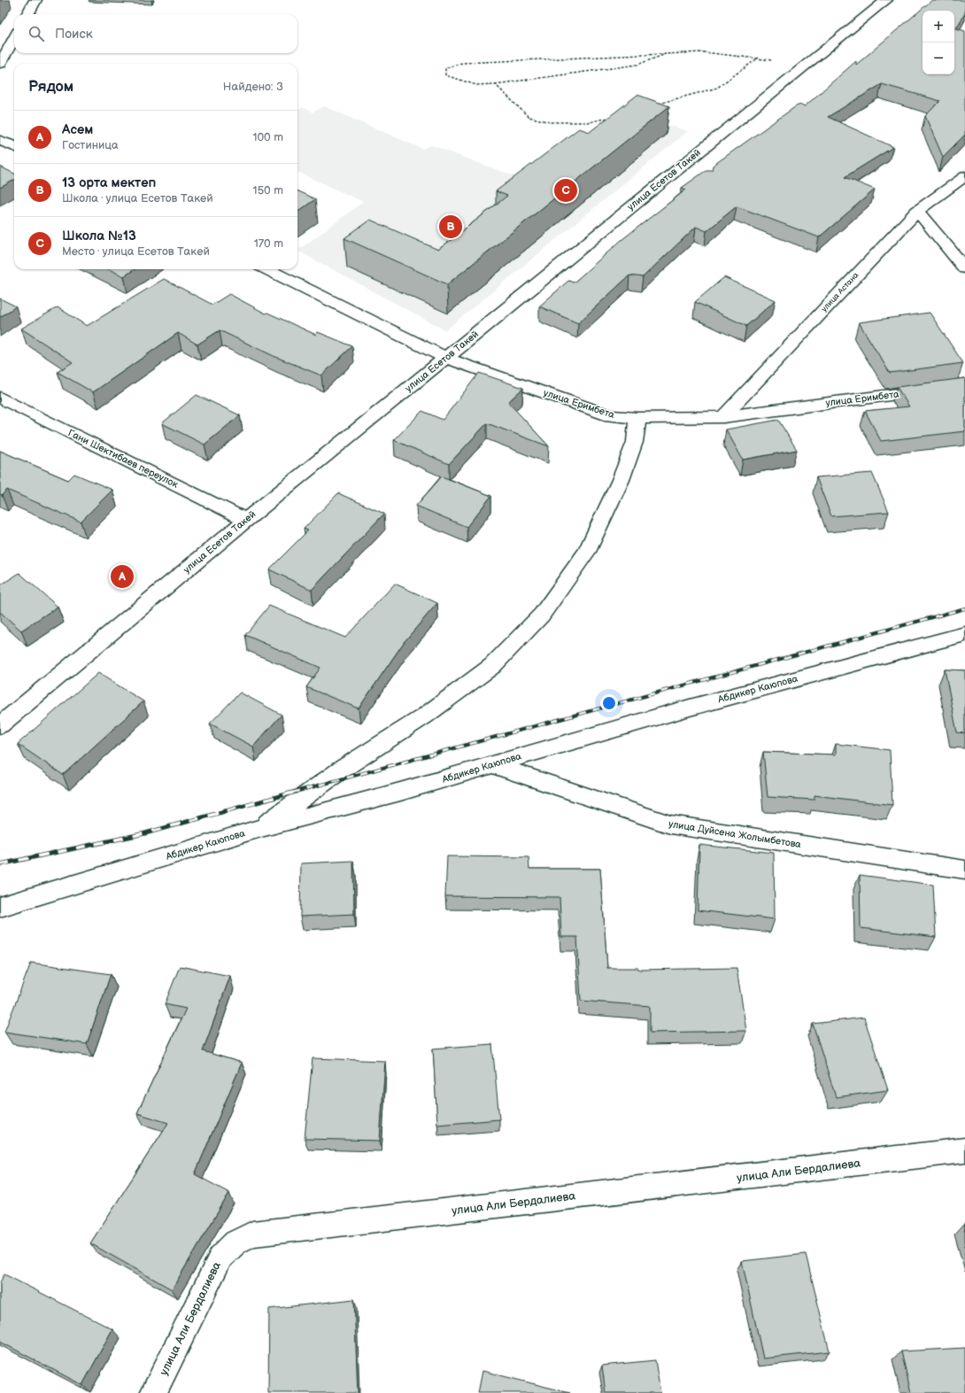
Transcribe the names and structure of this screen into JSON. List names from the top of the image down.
{
  "streets": {
    "street": [
      "улица Есетов Такей",
      "улица Астана",
      "улица Еримбета",
      "Гани Шектибаев переулок",
      "Абдикер Каюпова",
      "улица Дуйсена Жолымбетова",
      "улица Али Бердалиева"
    ]
  },
  "crossings": [
    ["улица Есетов Такей", "улица Еримбета"],
    ["улица Есетов Такей", "Гани Шектибаев переулок"],
    ["улица Астана", "улица Еримбета"],
    ["Абдикер Каюпова", "улица Дуйсена Жолымбетова"]
  ],
  "page": {
    "map_buttons": ["+", "−"],
    "search": "Поиск",
    "heading": ["Рядом", "Найдено: 3"],
    "list": [
      {
        "mark": "A",
        "name": "Асем",
        "note": "Гостиница",
        "value": "100 m"
      },
      {
        "mark": "B",
        "name": "13 орта мектеп",
        "note": "Школа · улица Есетов Такей",
        "value": "150 m"
      },
      {
        "mark": "C",
        "name": "Школа №13",
        "note": "Место · улица Есетов Такей",
        "value": "170 m"
      }
    ],
    "pins": ["C", "B", "A"]
  }
}
